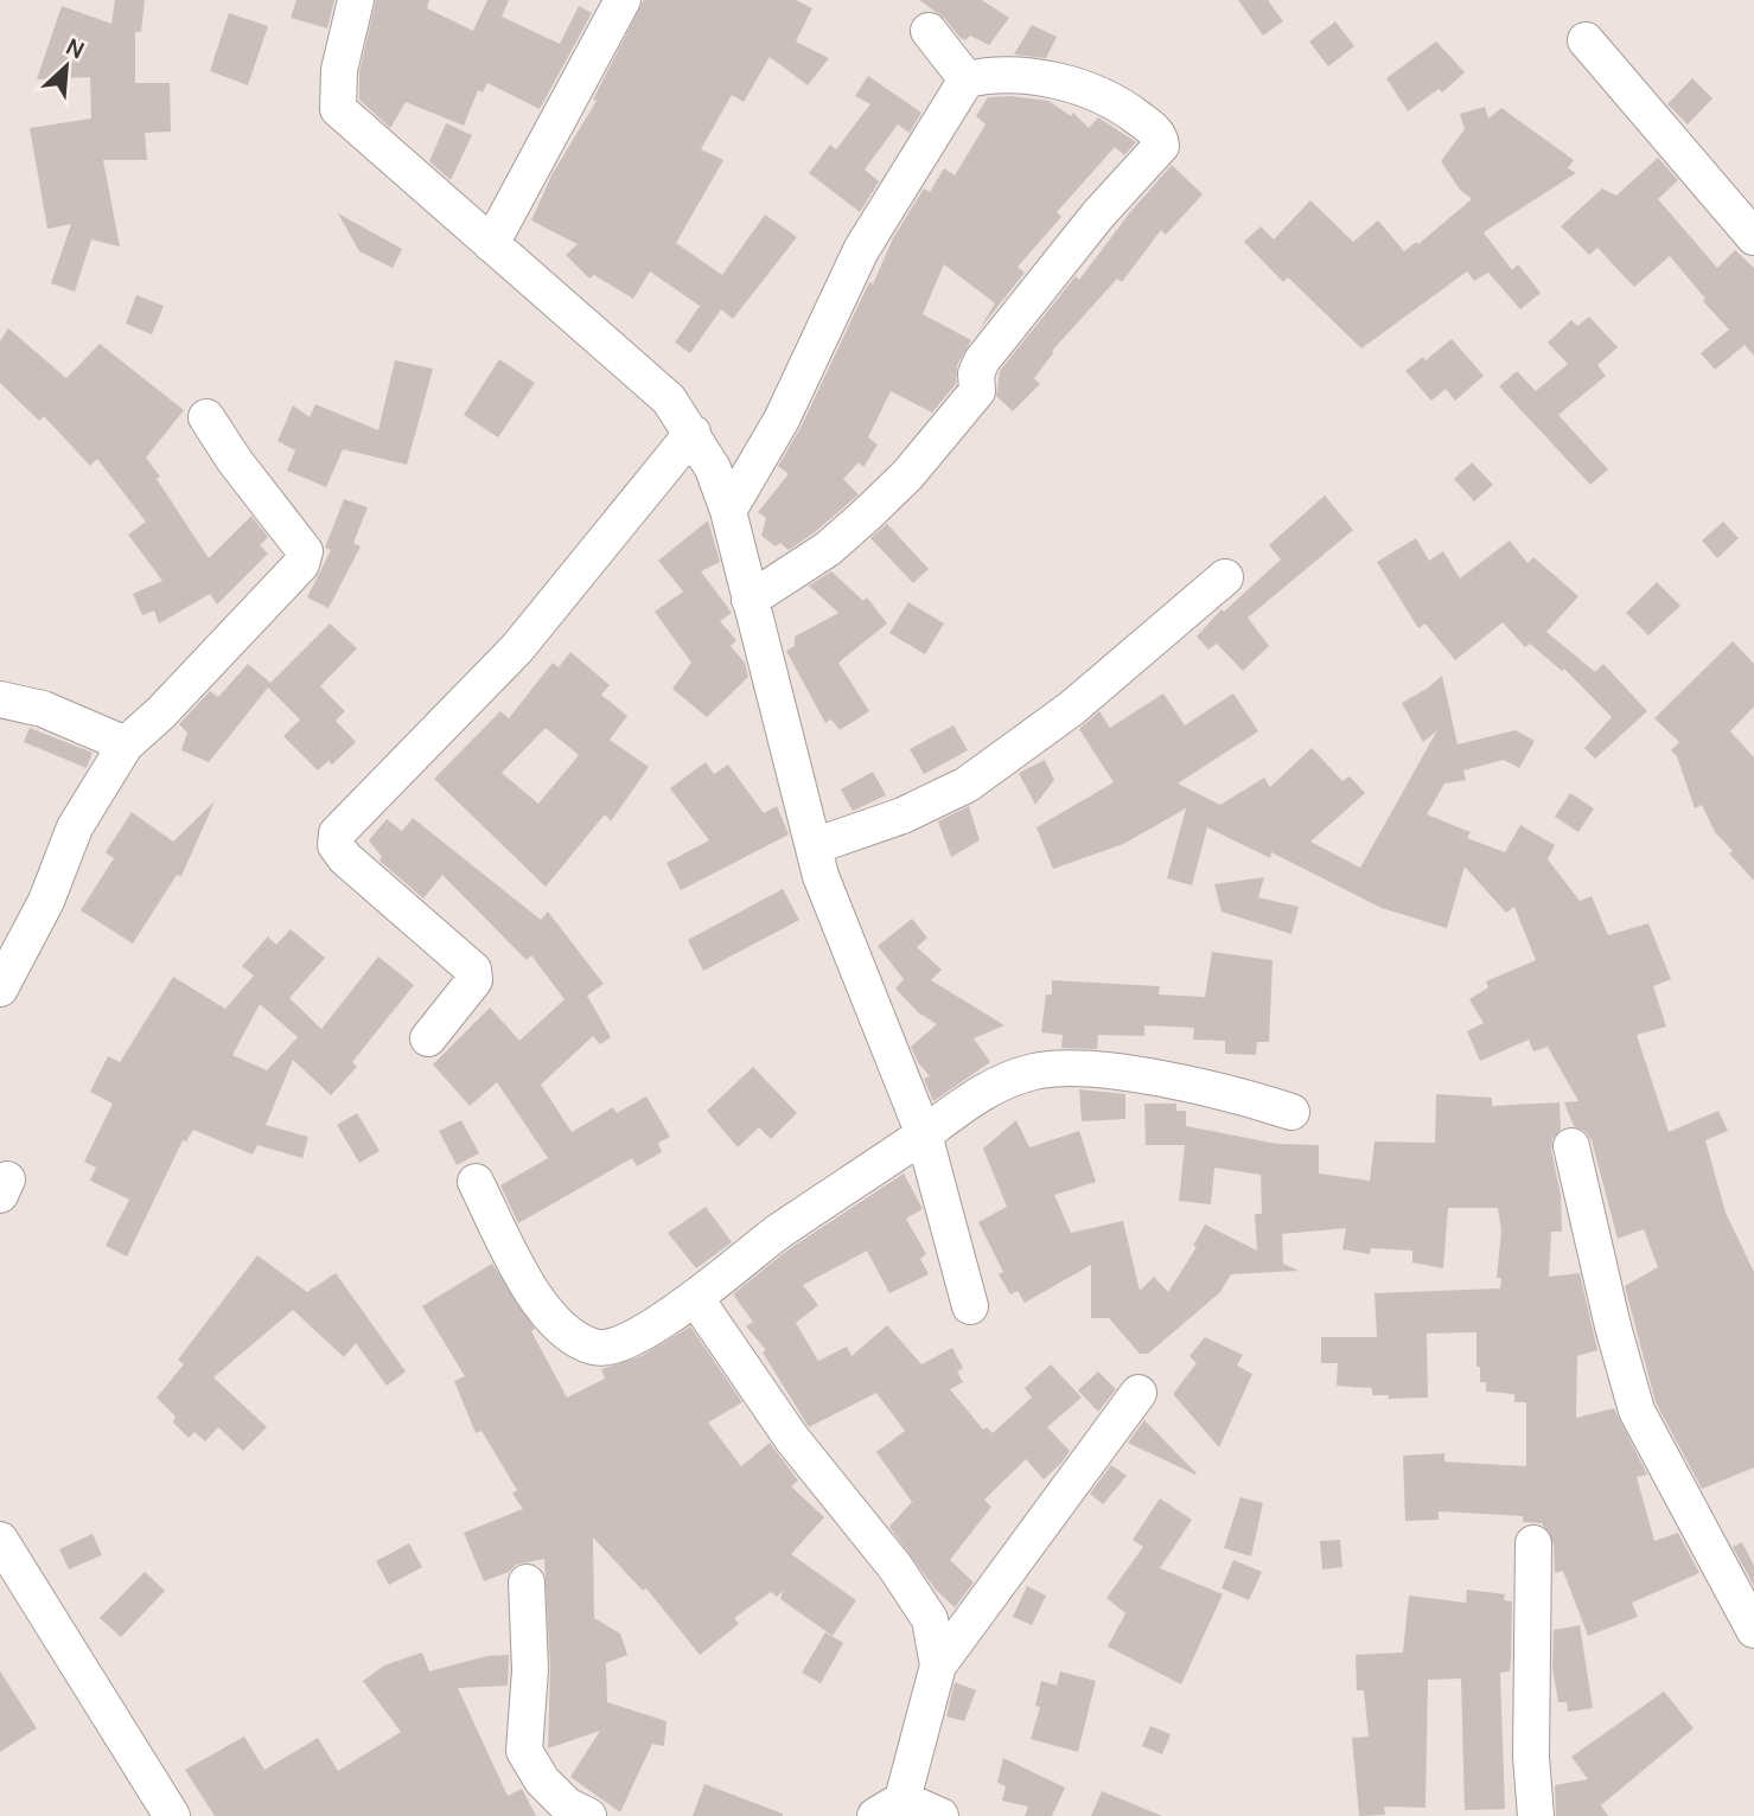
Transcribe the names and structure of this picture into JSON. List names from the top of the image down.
{
  "north": "top right"
}
